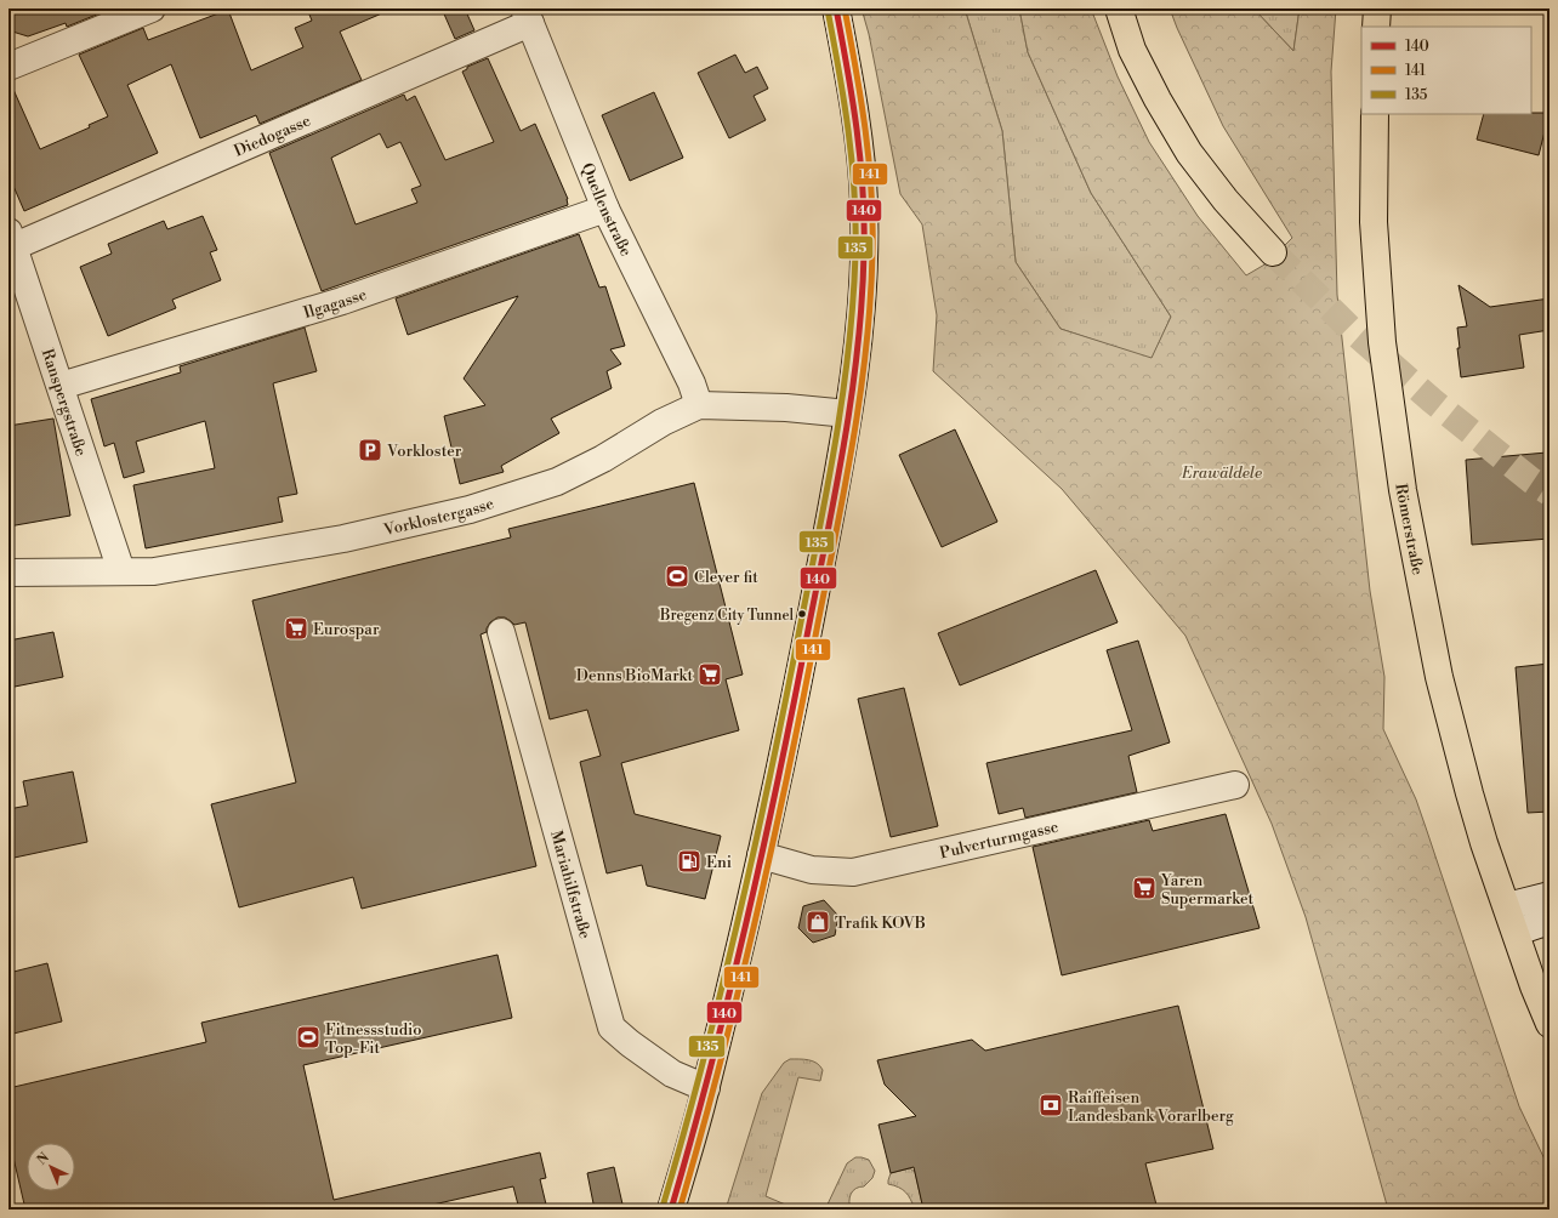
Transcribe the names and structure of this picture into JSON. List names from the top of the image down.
{
  "streets": {
    "main road": ["Römerstraße"],
    "street": [
      "Diedogasse",
      "Quellenstraße",
      "Ilgagasse",
      "Ranspergstraße",
      "Vorklostergasse",
      "Pulverturmgasse",
      "Mariahilfstraße"
    ]
  },
  "crossings": [
    ["Diedogasse", "Quellenstraße"],
    ["Diedogasse", "Ranspergstraße"],
    ["Quellenstraße", "Ilgagasse"],
    ["Quellenstraße", "Vorklostergasse"],
    ["Ilgagasse", "Ranspergstraße"],
    ["Ranspergstraße", "Vorklostergasse"]
  ],
  "parks": ["Erawäldele"],
  "places": {
    "parking": ["Vorkloster"],
    "sports": ["Clever fit", "Fitnessstudio Top-Fit"],
    "other": ["Bregenz City Tunnel"],
    "supermarket": ["Eurospar", "Denns BioMarkt", "Yaren Supermarket"],
    "fuel station": ["Eni"],
    "shop": ["Trafik KOVB"],
    "bank": ["Raiffeisen Landesbank Vorarlberg"]
  },
  "lines": ["transit line 140", "transit line 141", "transit line 135"],
  "legend": ["140", "141", "135"],
  "north": "top left"
}
